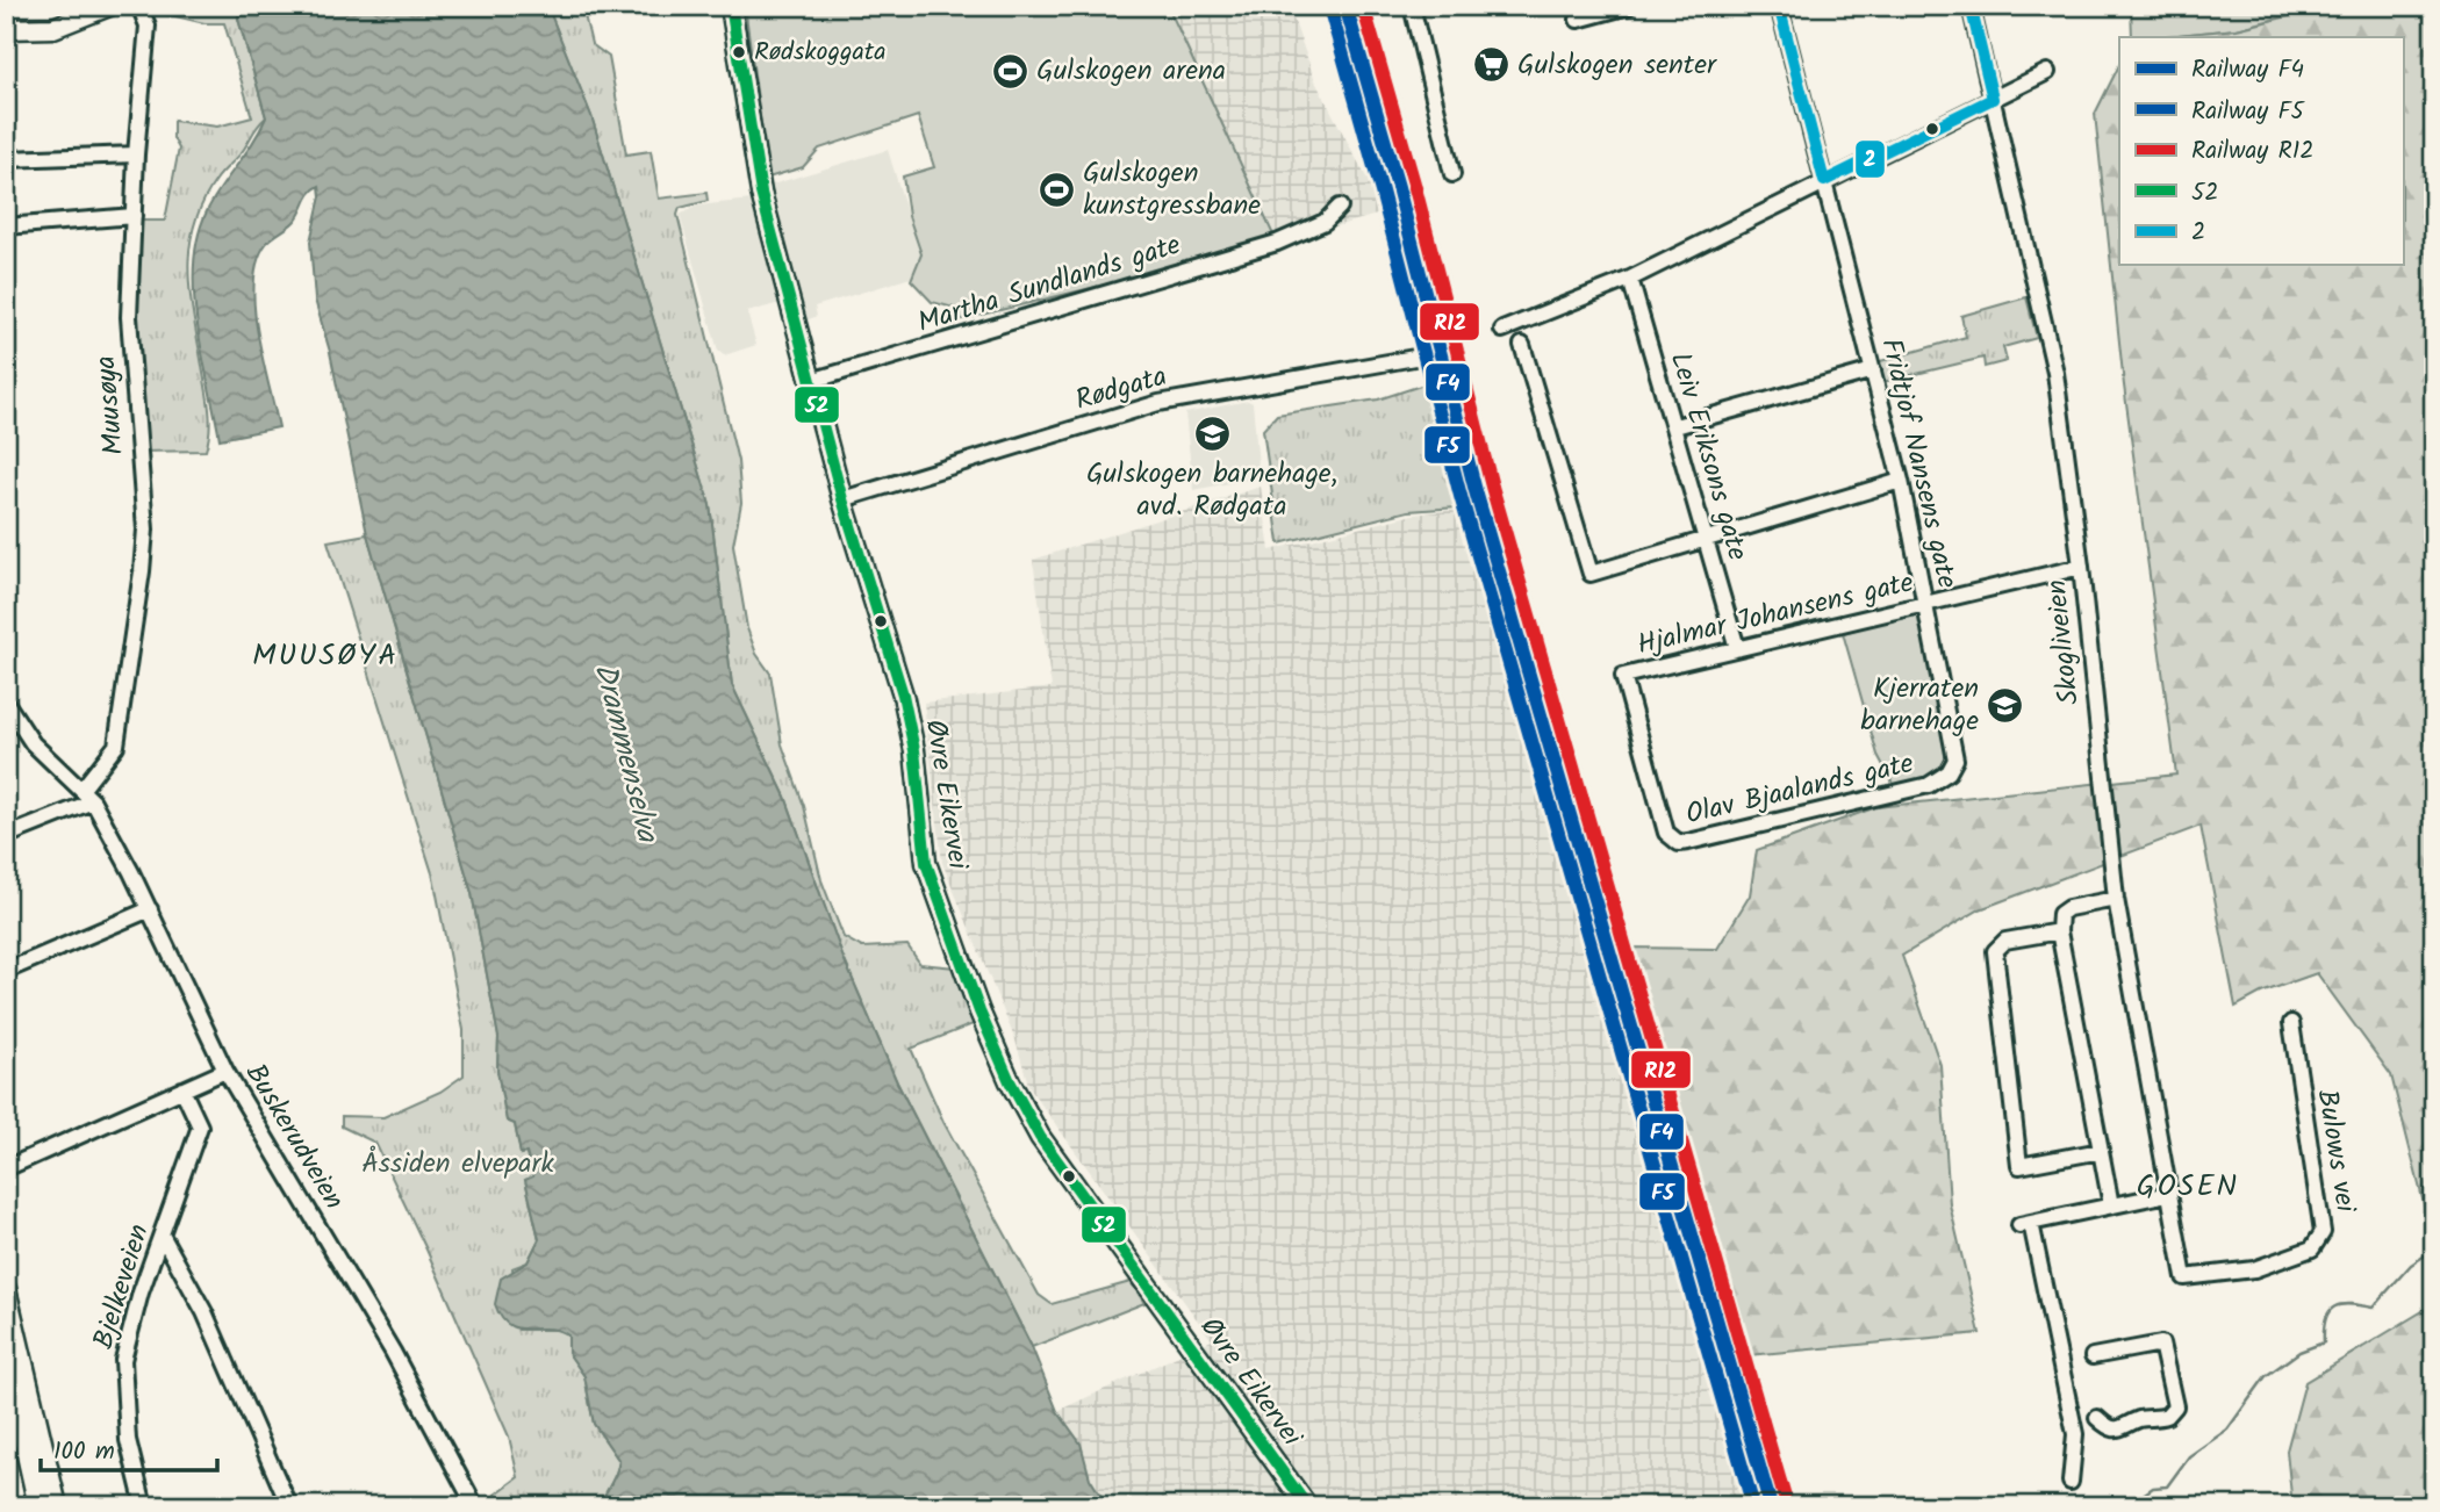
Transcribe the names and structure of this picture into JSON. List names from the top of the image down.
{
  "streets": {
    "main road": ["Øvre Eikervei"],
    "street": [
      "Martha Sundlands gate",
      "Rødgata",
      "Muusøya",
      "Leiv Eriksons gate",
      "Fridtjof Nansens gate",
      "Hjalmar Johansens gate",
      "Skogliveien",
      "Olav Bjaalands gate",
      "Buskerudveien",
      "Bulows vei",
      "Bjelkeveien"
    ]
  },
  "crossings": [
    ["Martha Sundlands gate", "Øvre Eikervei"],
    ["Rødgata", "Øvre Eikervei"],
    ["Muusøya", "Buskerudveien"],
    ["Leiv Eriksons gate", "Hjalmar Johansens gate"],
    ["Fridtjof Nansens gate", "Hjalmar Johansens gate"],
    ["Fridtjof Nansens gate", "Olav Bjaalands gate"],
    ["Hjalmar Johansens gate", "Skogliveien"],
    ["Hjalmar Johansens gate", "Olav Bjaalands gate"],
    ["Skogliveien", "Bulows vei"]
  ],
  "districts": ["MUUSØYA", "GOSEN"],
  "water": ["Drammenselva"],
  "parks": ["Åssiden elvepark"],
  "places": {
    "other": ["Rødskoggata"],
    "supermarket": ["Gulskogen senter"],
    "sports": ["Gulskogen arena", "Gulskogen kunstgressbane"],
    "school or university": ["Gulskogen barnehage, avd. Rødgata", "Kjerraten barnehage"]
  },
  "lines": [
    "rail line F4",
    "rail line R12",
    "transit line 52",
    "transit line 2",
    "rail line F5"
  ],
  "legend": [
    "Railway F4",
    "Railway F5",
    "Railway R12",
    "52",
    "2"
  ],
  "scale_bar": "100 m"
}
